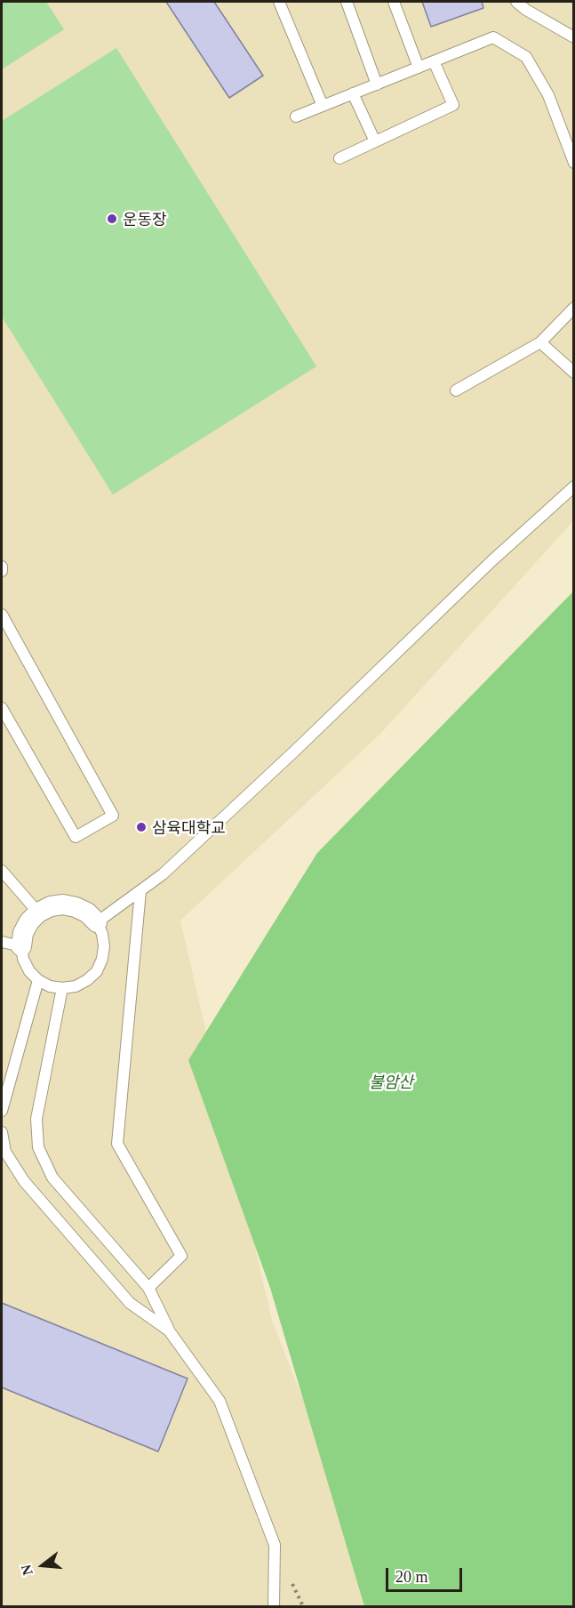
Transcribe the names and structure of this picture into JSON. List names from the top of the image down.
{
  "parks": ["불암산"],
  "places": ["운동장", "삼육대학교"],
  "scale_bar": "20 m",
  "north": "left"
}
